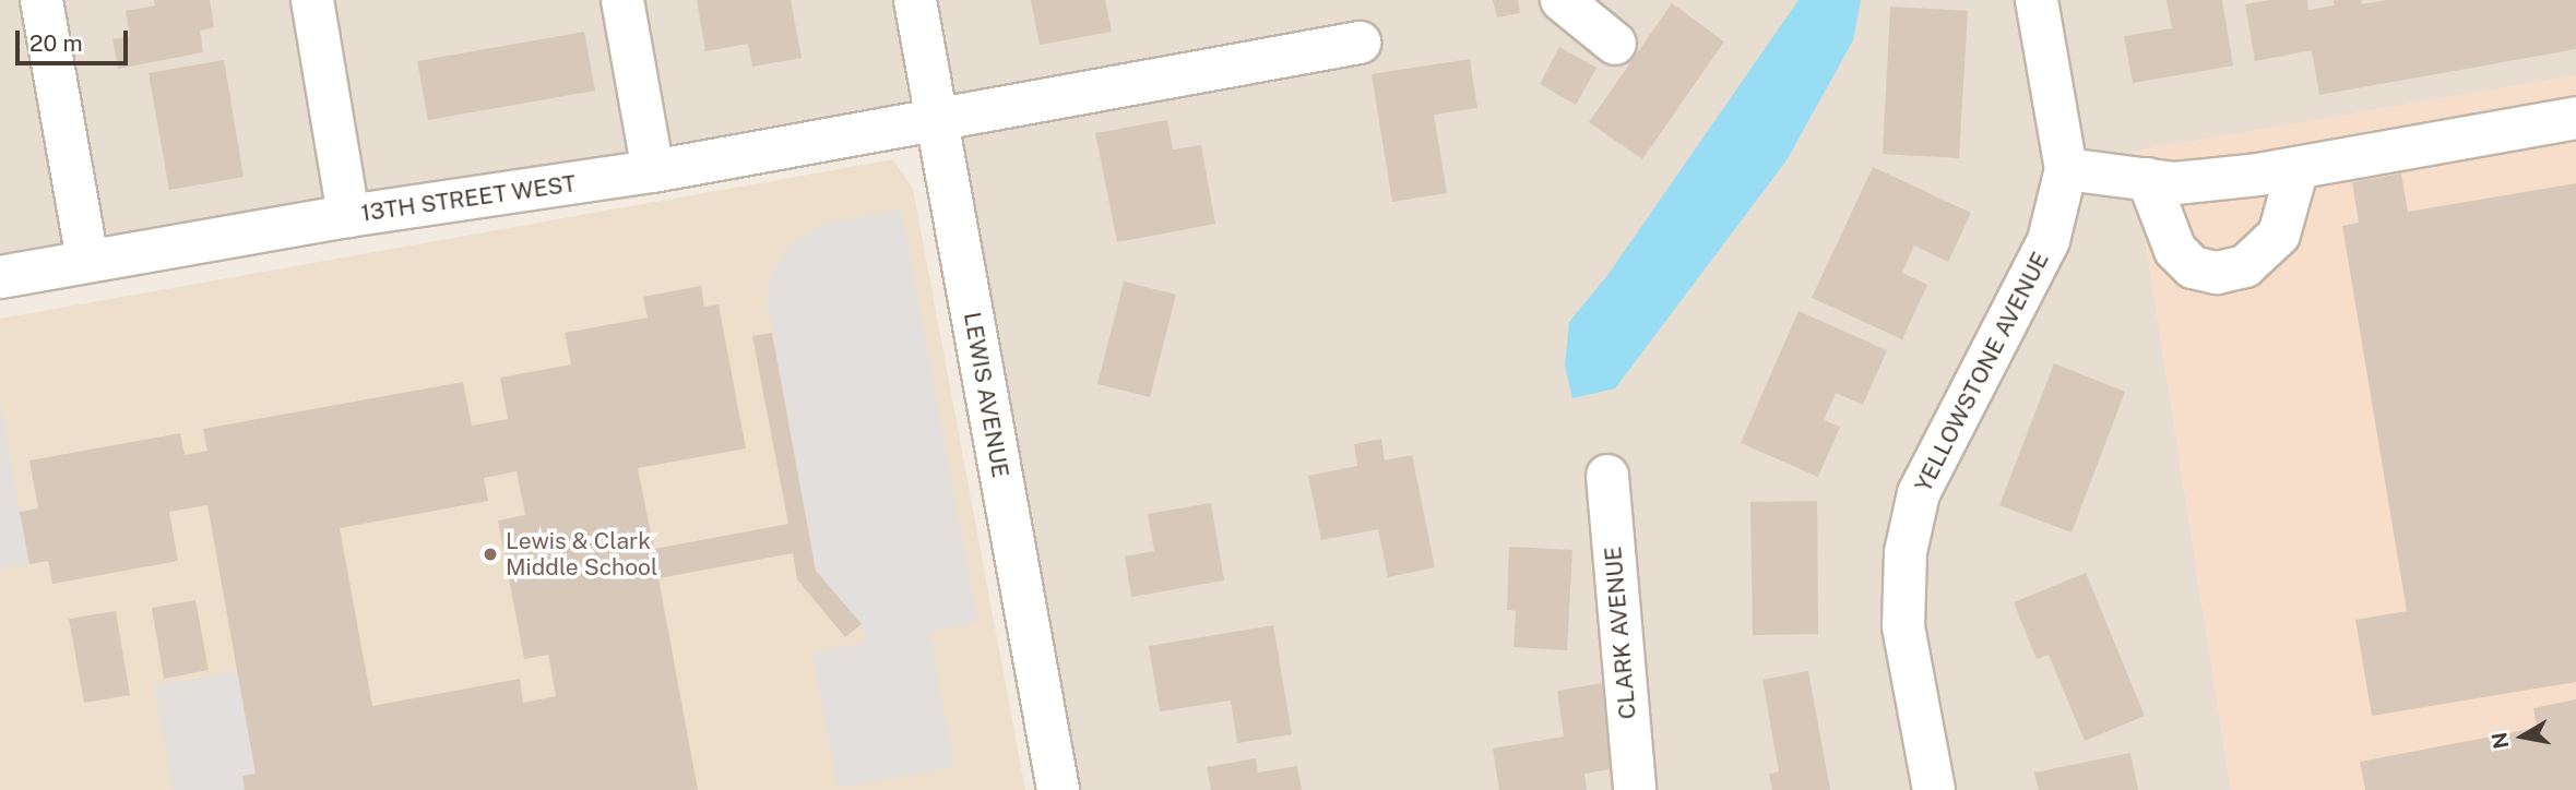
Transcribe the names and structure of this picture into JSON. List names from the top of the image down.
{
  "streets": {
    "street": [
      "13TH STREET WEST",
      "YELLOWSTONE AVENUE",
      "LEWIS AVENUE",
      "CLARK AVENUE"
    ]
  },
  "crossings": [
    ["13TH STREET WEST", "LEWIS AVENUE"]
  ],
  "places": ["Lewis & Clark Middle School"],
  "scale_bar": "20 m",
  "north": "left"
}
